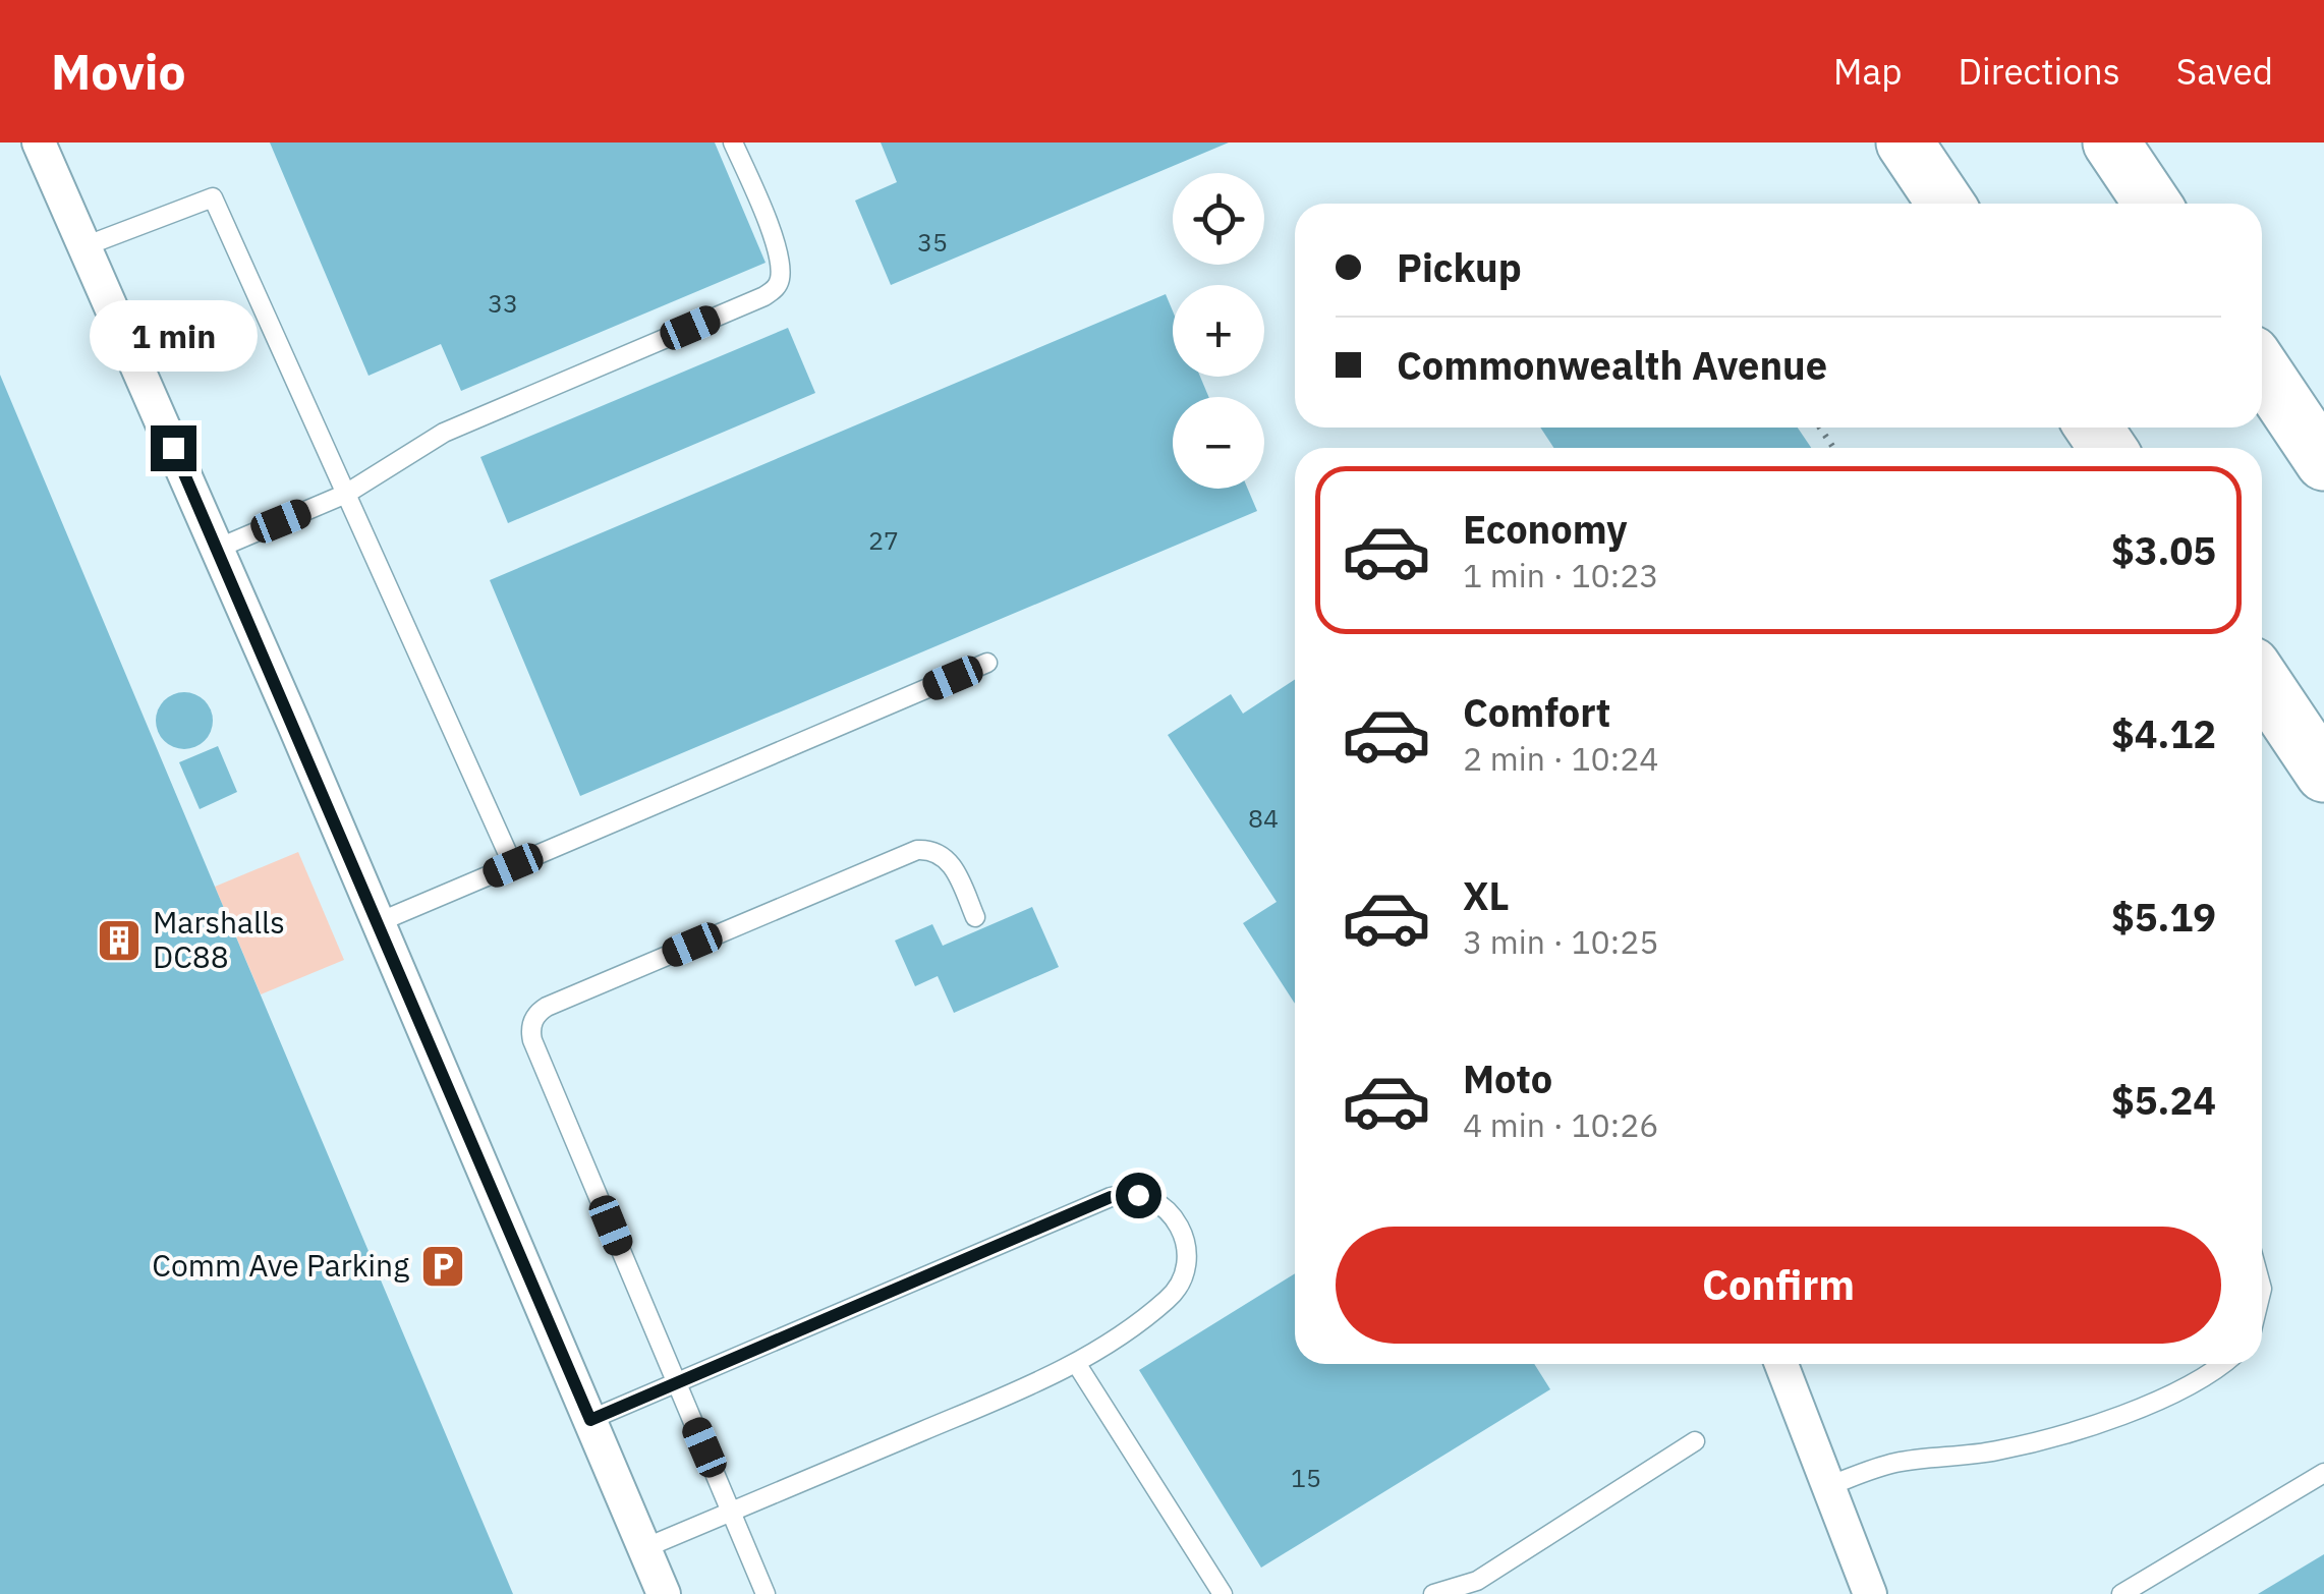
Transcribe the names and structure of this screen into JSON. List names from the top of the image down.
{
  "places": {
    "building": ["Marshalls DC88"],
    "parking": ["Comm Ave Parking"]
  },
  "house_numbers": [
    "35",
    "33",
    "27",
    "84",
    "15"
  ],
  "page": {
    "header": "Movio",
    "nav": ["Map", "Directions", "Saved"],
    "map_buttons": ["+", "−"],
    "banner": ["Pickup", "Commonwealth Avenue"],
    "bubble": "1 min",
    "list": [
      {
        "name": "Economy",
        "note": "1 min · 10:23",
        "value": "$3.05"
      },
      {
        "name": "Comfort",
        "note": "2 min · 10:24",
        "value": "$4.12"
      },
      {
        "name": "XL",
        "note": "3 min · 10:25",
        "value": "$5.19"
      },
      {
        "name": "Moto",
        "note": "4 min · 10:26",
        "value": "$5.24"
      }
    ],
    "buttons": "Confirm"
  }
}
